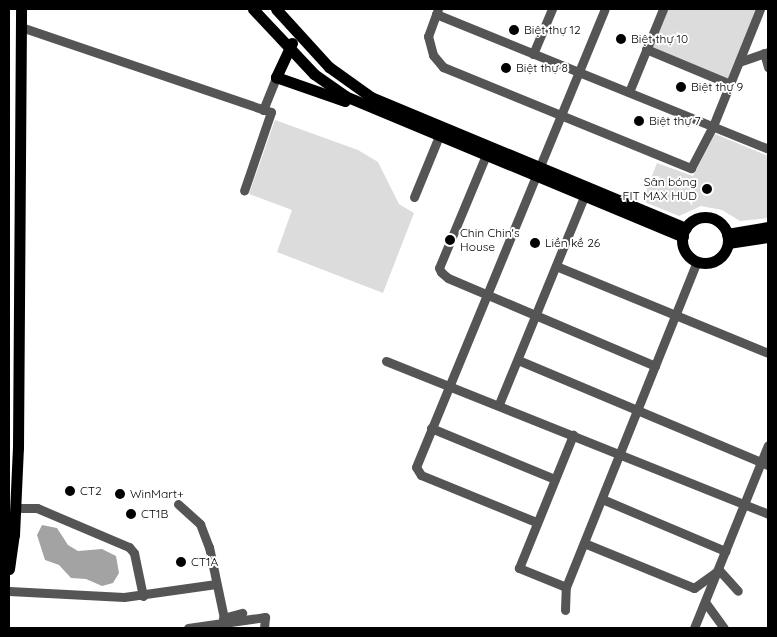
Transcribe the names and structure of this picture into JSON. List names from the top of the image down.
{
  "places": [
    "Biệt thự 12",
    "Biệt thự 10",
    "Biệt thự 8",
    "Biệt thự 9",
    "Biệt thự 7",
    "Sân bóng FIT MAX HUD",
    "Chin Chin's House",
    "Liền kề 26",
    "CT2",
    "WinMart+",
    "CT1B",
    "CT1A"
  ]
}
